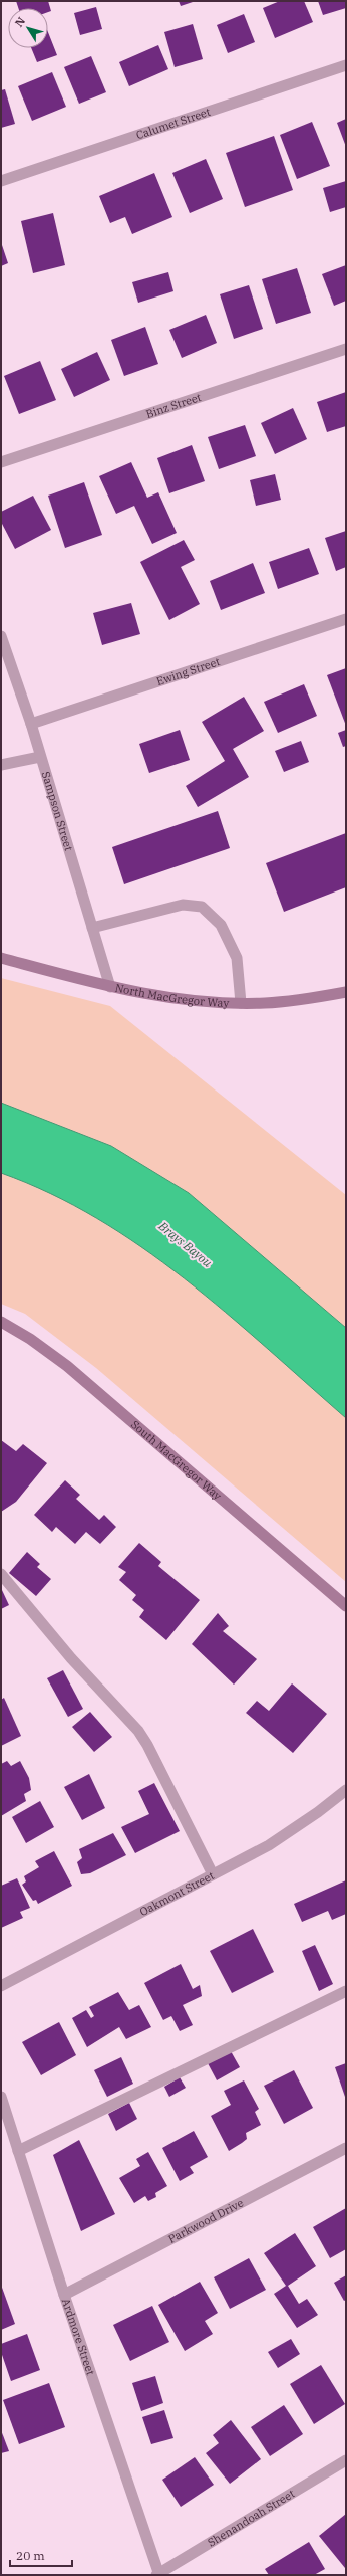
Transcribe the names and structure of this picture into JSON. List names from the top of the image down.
{
  "streets": {
    "main road": ["North MacGregor Way", "South MacGregor Way"],
    "street": [
      "Calumet Street",
      "Binz Street",
      "Ewing Street",
      "Sampson Street",
      "Oakmont Street",
      "Parkwood Drive",
      "Ardmore Street",
      "Shenandoah Street"
    ]
  },
  "crossings": [
    ["Ewing Street", "Sampson Street"],
    ["Sampson Street", "North MacGregor Way"],
    ["Parkwood Drive", "Ardmore Street"],
    ["Ardmore Street", "Shenandoah Street"]
  ],
  "water": ["Brays Bayou"],
  "scale_bar": "20 m",
  "north": "top left"
}
